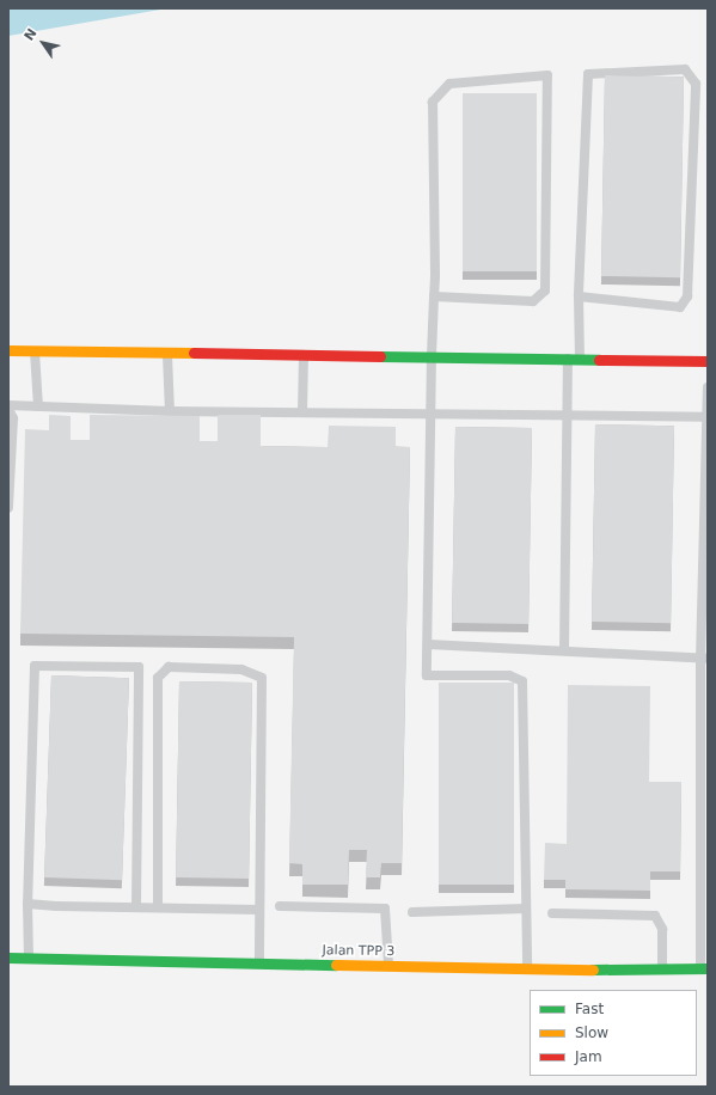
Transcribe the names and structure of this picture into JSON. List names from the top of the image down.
{
  "streets": {
    "street": ["Jalan TPP 3"]
  },
  "legend": ["Fast", "Slow", "Jam"],
  "north": "top left"
}
